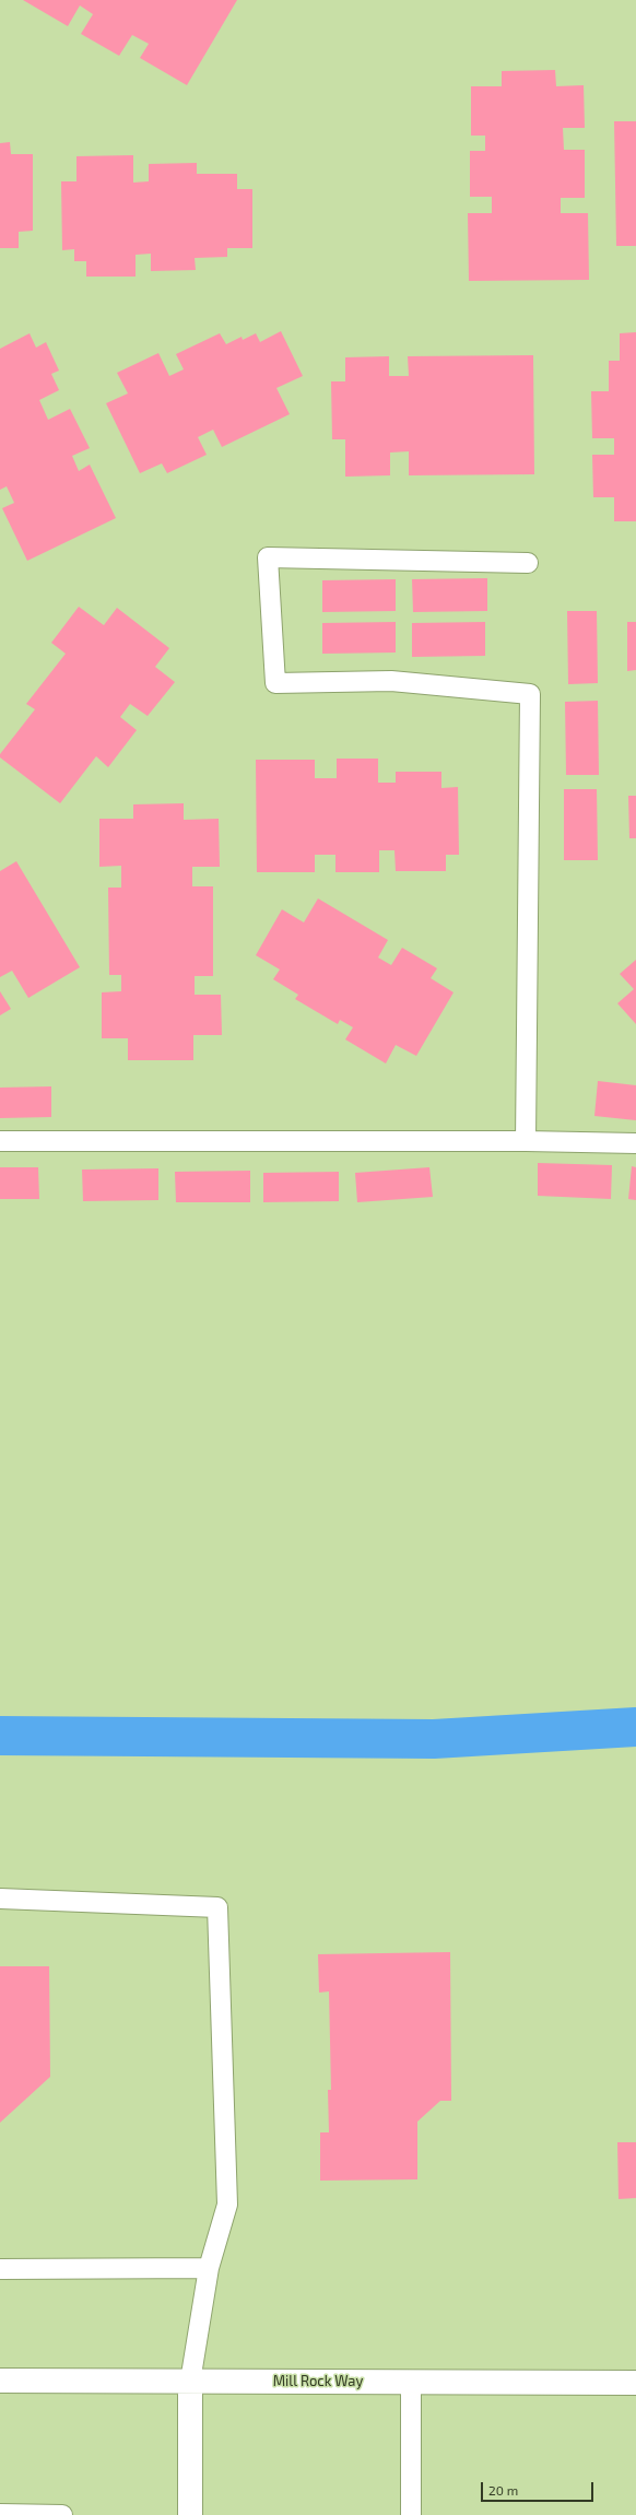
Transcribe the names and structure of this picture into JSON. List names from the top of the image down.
{
  "streets": {
    "street": ["Mill Rock Way"]
  },
  "scale_bar": "20 m"
}
